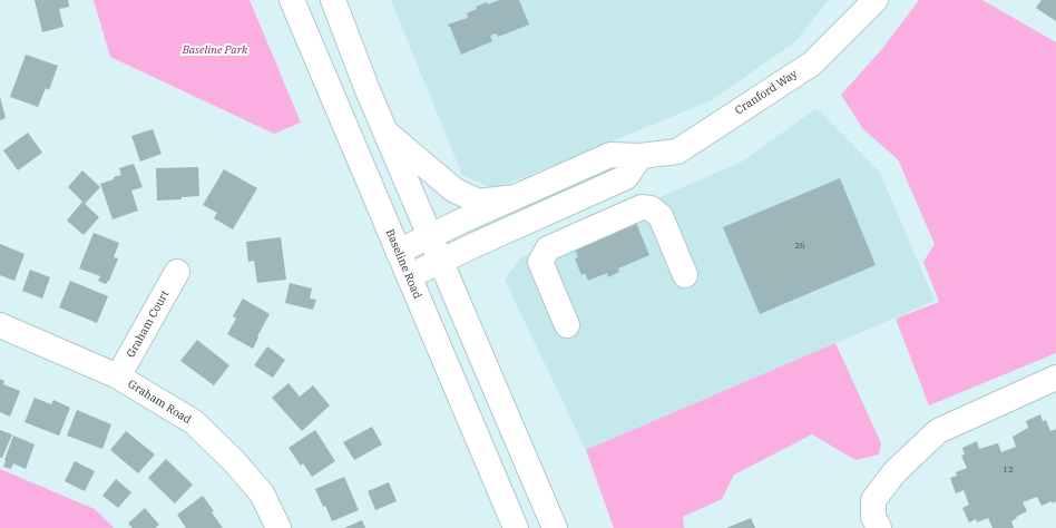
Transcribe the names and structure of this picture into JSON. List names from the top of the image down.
{
  "streets": {
    "street": [
      "Cranford Way",
      "Baseline Road",
      "Graham Court",
      "Graham Road"
    ]
  },
  "crossings": [
    ["Cranford Way", "Baseline Road"],
    ["Graham Court", "Graham Road"]
  ],
  "parks": ["Baseline Park"],
  "house_numbers": ["26", "12"]
}
